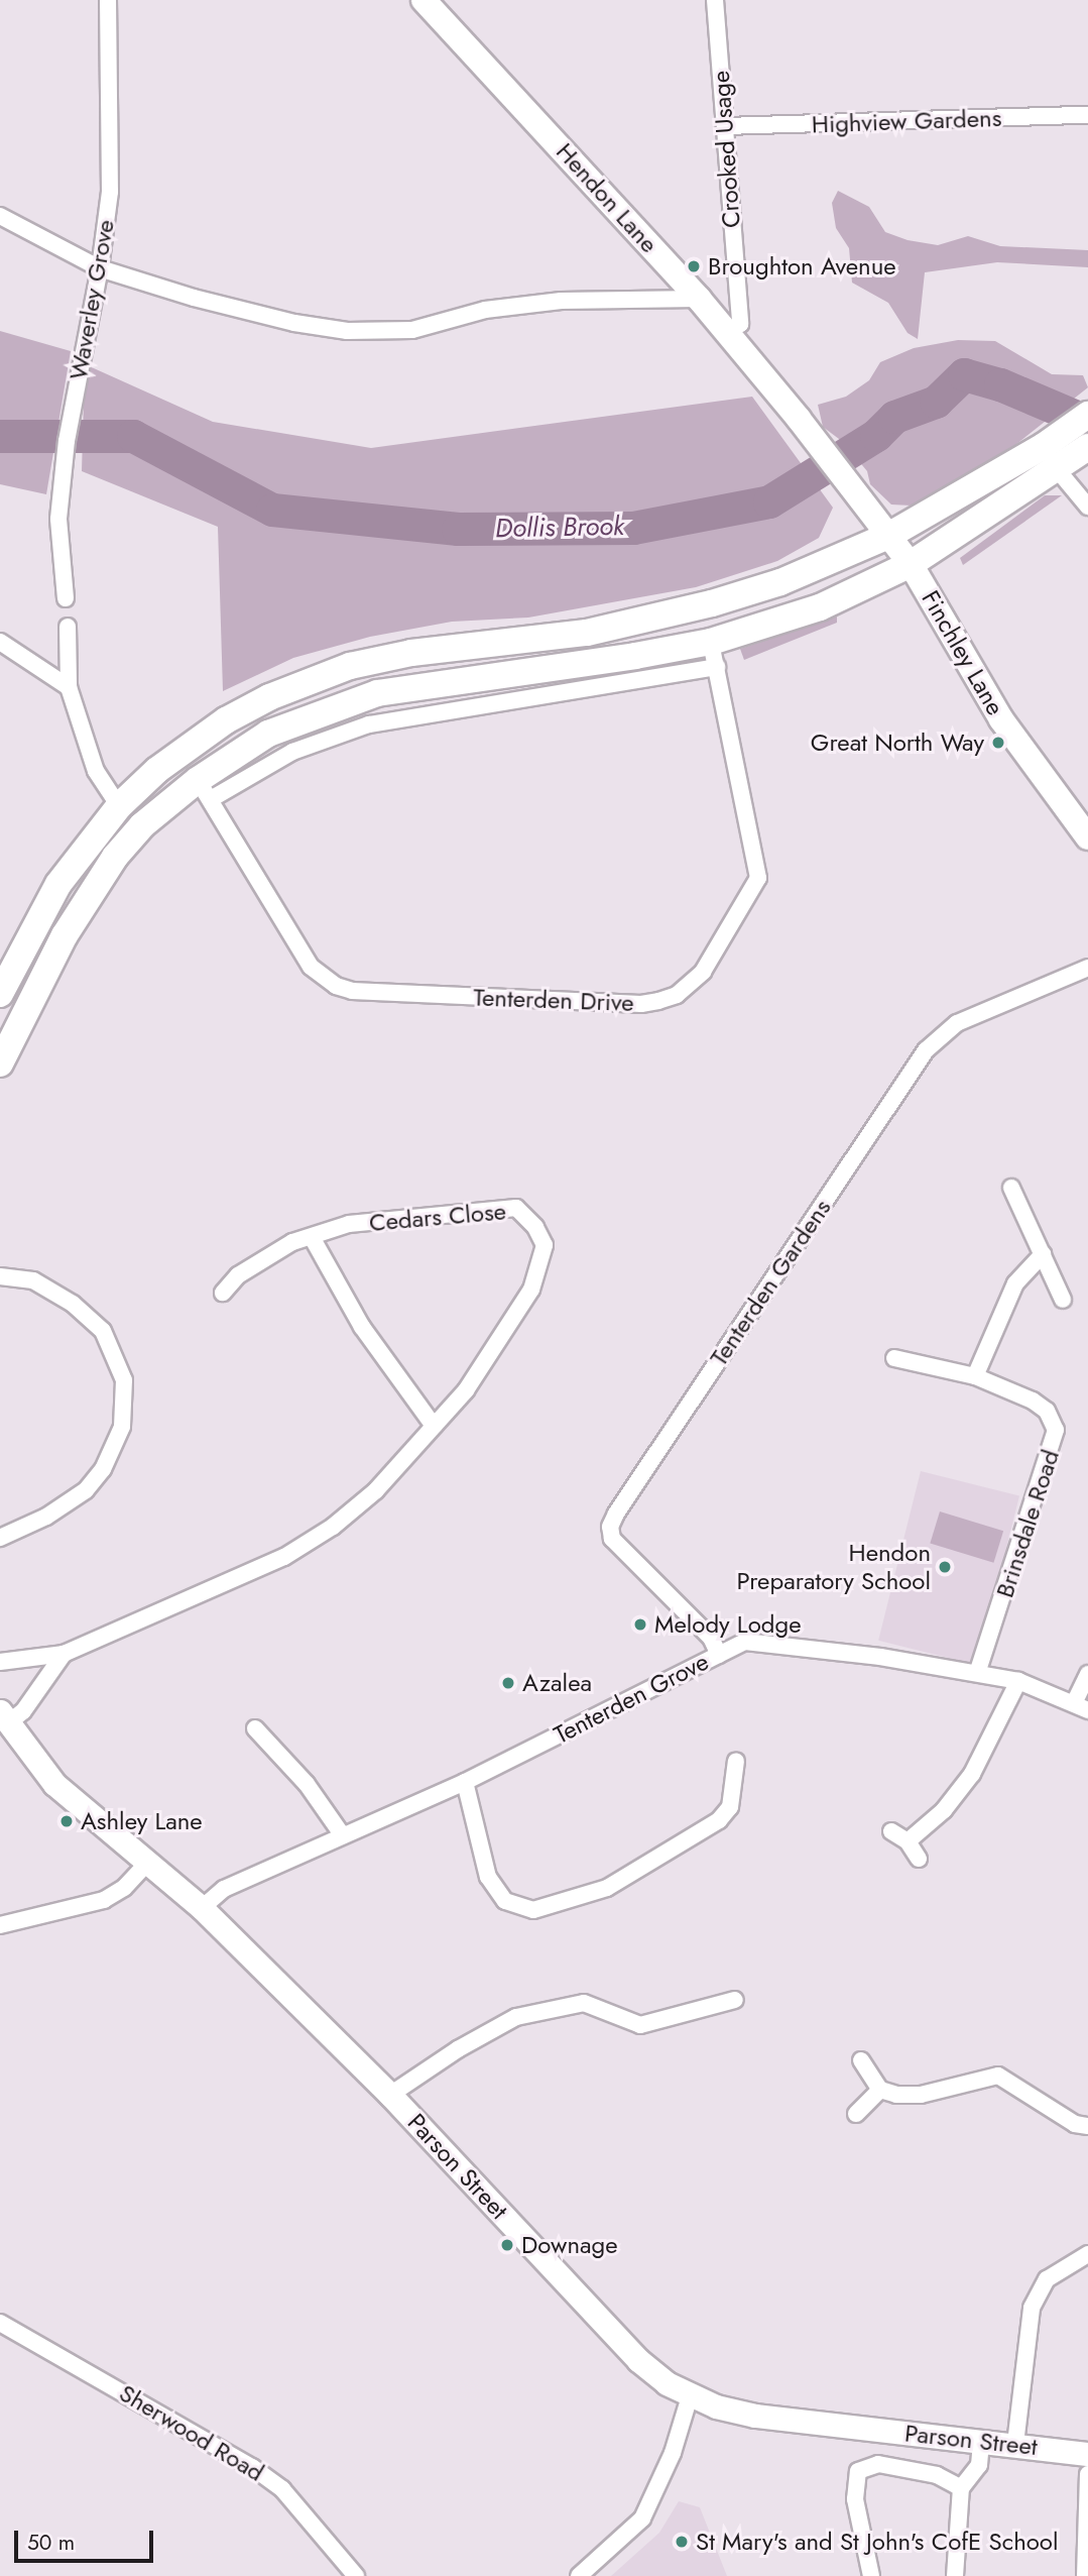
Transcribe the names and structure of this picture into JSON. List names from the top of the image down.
{
  "streets": {
    "main road": ["Hendon Lane", "Finchley Lane", "Parson Street"],
    "street": [
      "Highview Gardens",
      "Crooked Usage",
      "Waverley Grove",
      "Tenterden Drive",
      "Cedars Close",
      "Tenterden Gardens",
      "Brinsdale Road",
      "Tenterden Grove",
      "Sherwood Road"
    ]
  },
  "crossings": [
    ["Highview Gardens", "Crooked Usage"],
    ["Crooked Usage", "Hendon Lane"],
    ["Hendon Lane", "Finchley Lane"],
    ["Tenterden Gardens", "Tenterden Grove"],
    ["Brinsdale Road", "Tenterden Grove"],
    ["Tenterden Grove", "Parson Street"]
  ],
  "water": ["Dollis Brook"],
  "places": [
    "Broughton Avenue",
    "Great North Way",
    "Hendon Preparatory School",
    "Melody Lodge",
    "Azalea",
    "Ashley Lane",
    "Downage",
    "St Mary's and St John's CofE School"
  ],
  "scale_bar": "50 m"
}
